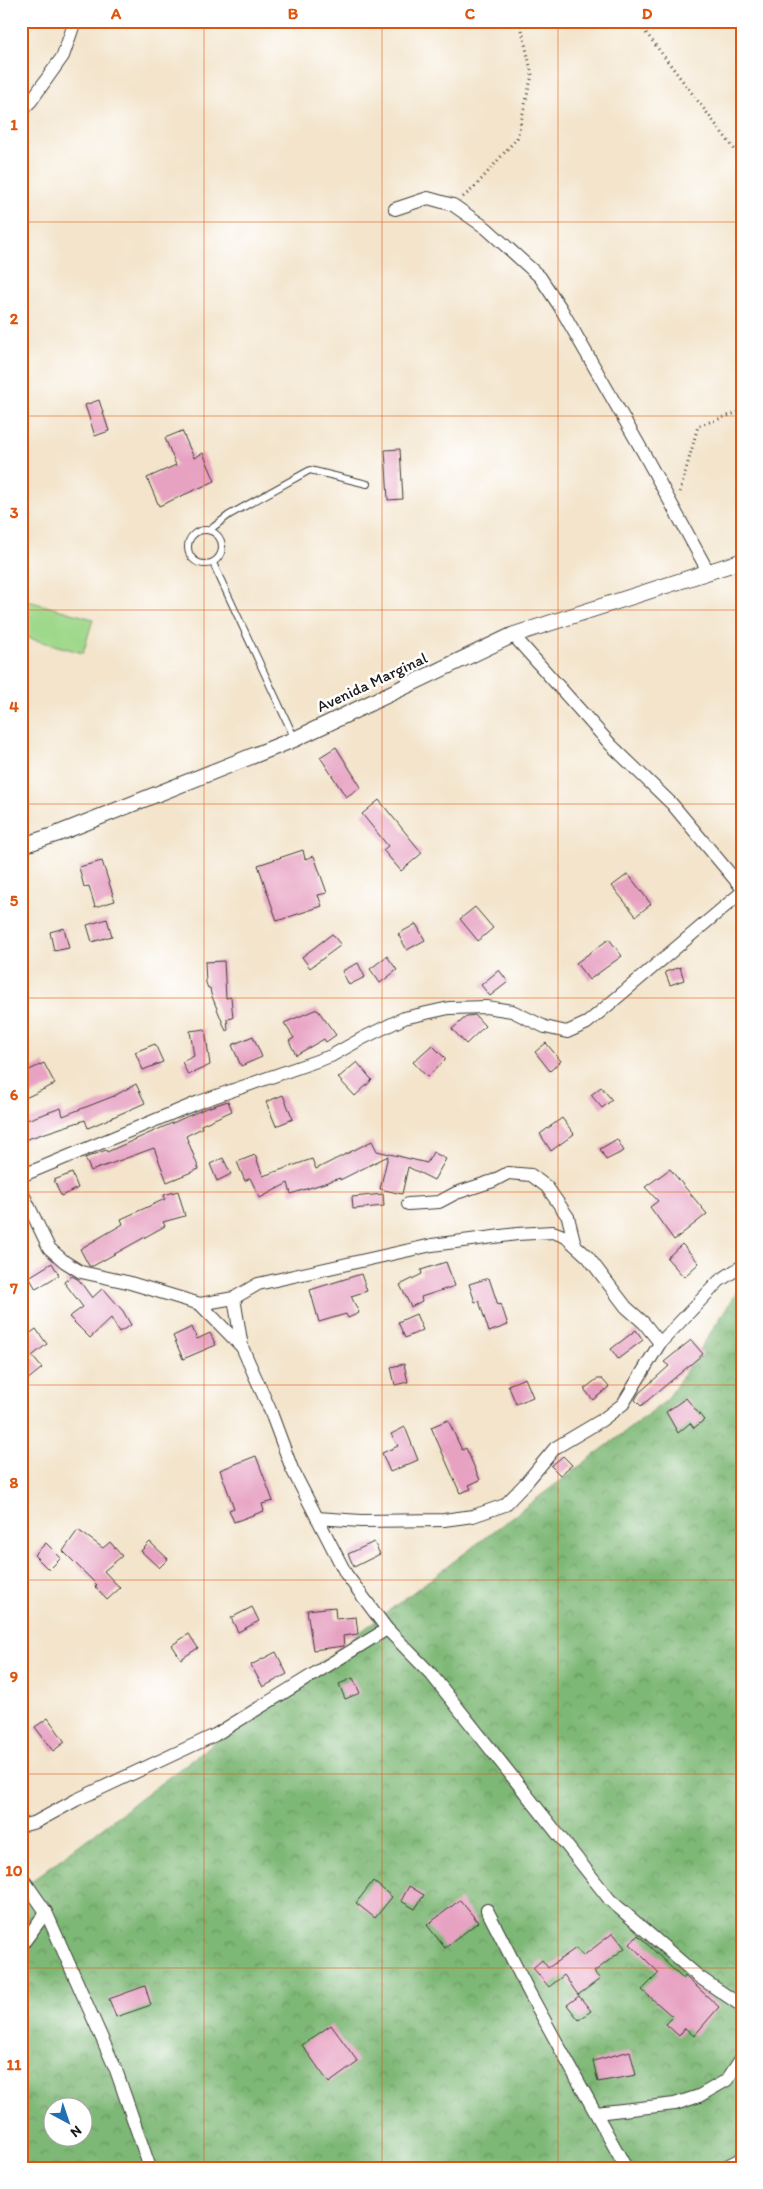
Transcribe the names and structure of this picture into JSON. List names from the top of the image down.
{
  "streets": {
    "street": ["Avenida Marginal"]
  },
  "north": "bottom right",
  "grid": {
    "columns": [
      "A",
      "B",
      "C",
      "D"
    ],
    "rows": [
      "1",
      "2",
      "3",
      "4",
      "5",
      "6",
      "7",
      "8",
      "9",
      "10",
      "11"
    ]
  }
}
